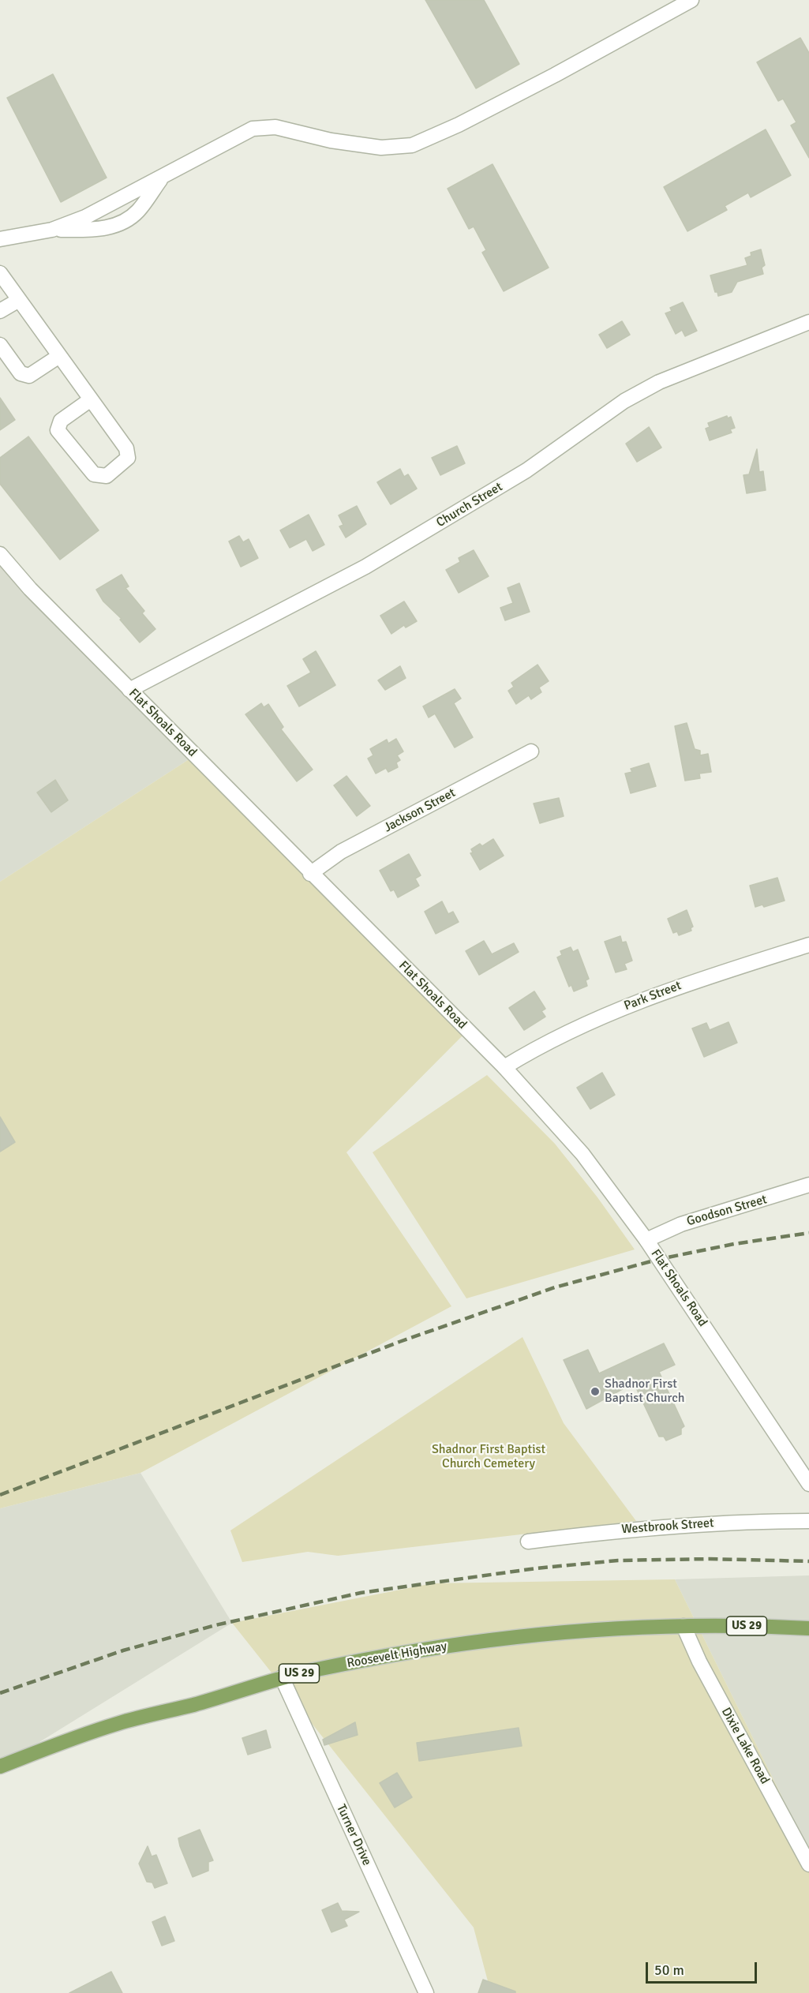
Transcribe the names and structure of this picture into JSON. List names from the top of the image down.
{
  "streets": {
    "main road": ["US 29", "Roosevelt Highway"],
    "street": [
      "Church Street",
      "Flat Shoals Road",
      "Jackson Street",
      "Park Street",
      "Goodson Street",
      "Westbrook Street",
      "Dixie Lake Road",
      "Turner Drive"
    ]
  },
  "crossings": [
    ["Church Street", "Flat Shoals Road"],
    ["Flat Shoals Road", "Jackson Street"],
    ["Flat Shoals Road", "Park Street"],
    ["Flat Shoals Road", "Goodson Street"],
    ["Roosevelt Highway", "Dixie Lake Road"],
    ["Roosevelt Highway", "Turner Drive"]
  ],
  "parks": ["Shadnor First Baptist Church Cemetery"],
  "places": ["Shadnor First Baptist Church"],
  "scale_bar": "50 m"
}
